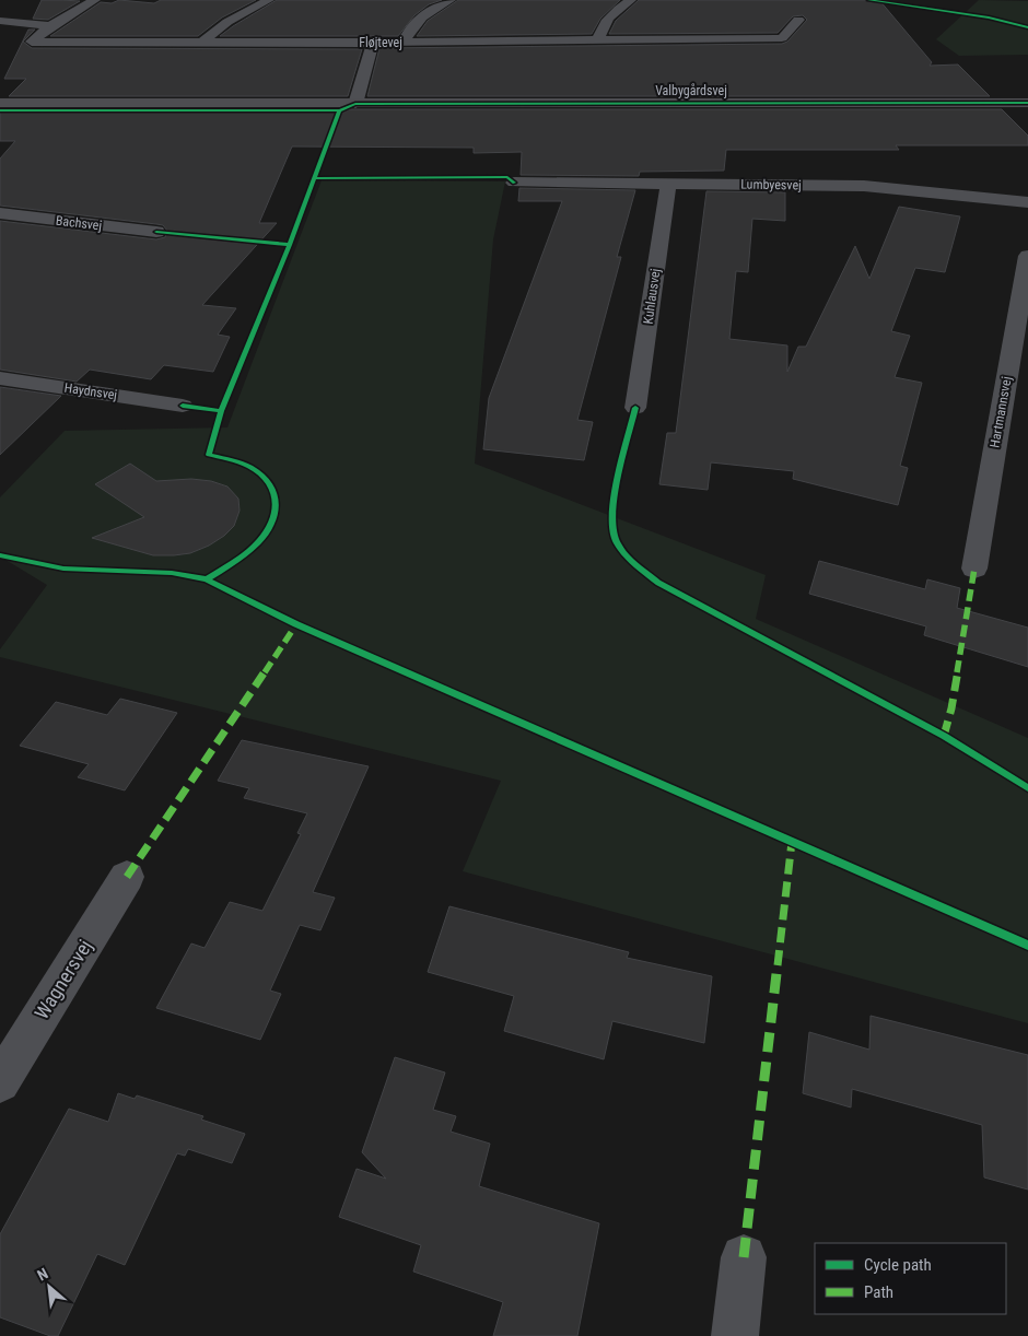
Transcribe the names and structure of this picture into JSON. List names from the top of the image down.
{
  "streets": {
    "street": [
      "Fløjtevej",
      "Valbygårdsvej",
      "Lumbyesvej",
      "Bachsvej",
      "Kuhlausvej",
      "Haydnsvej",
      "Hartmannsvej",
      "Wagnersvej"
    ]
  },
  "crossings": [
    ["Lumbyesvej", "Kuhlausvej"]
  ],
  "legend": ["Cycle path", "Path"],
  "north": "top left"
}
